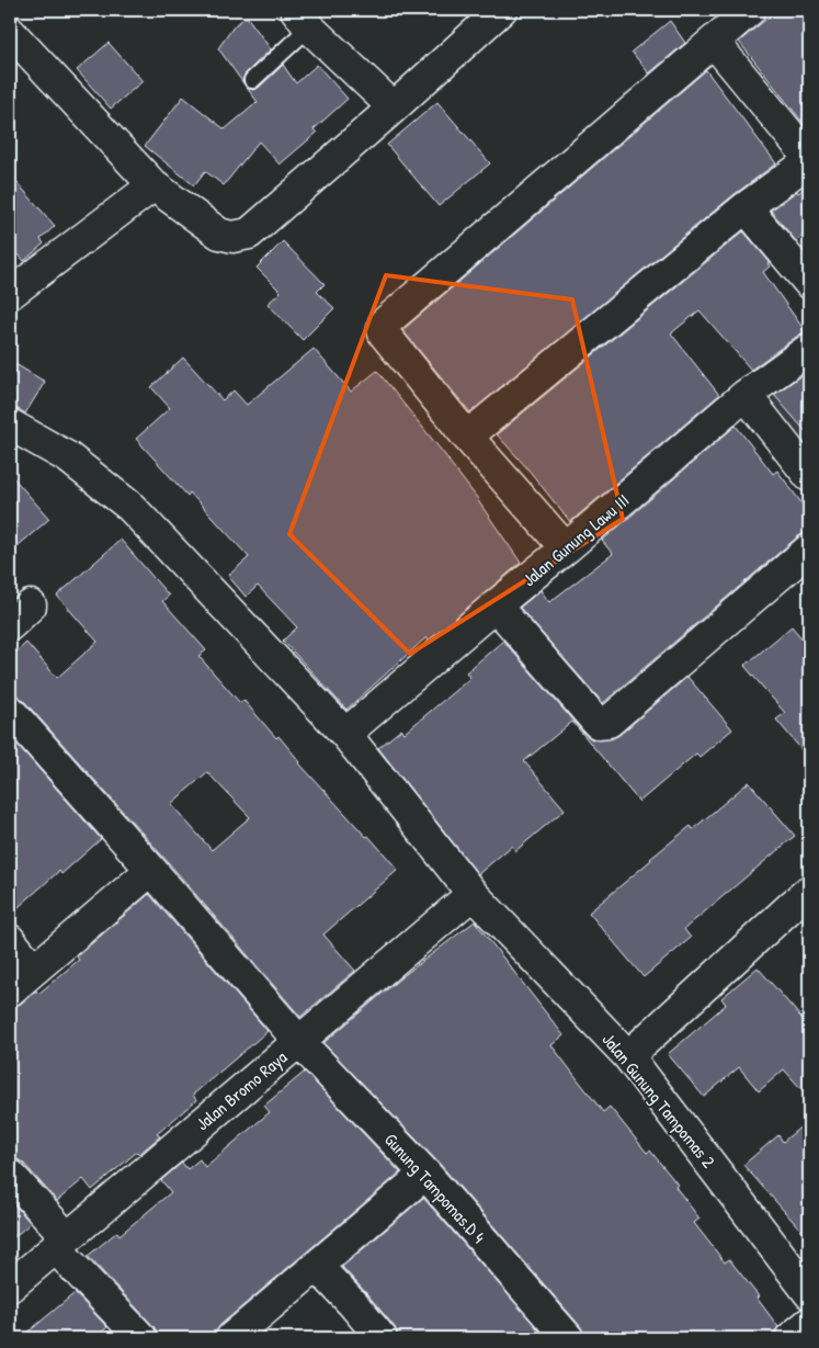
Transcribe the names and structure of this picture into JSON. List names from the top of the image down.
{
  "streets": {
    "street": [
      "Jalan Gunung Lawu III",
      "Jalan Bromo Raya",
      "Jalan Gunung Tampomas 2",
      "Gunung Tampomas.D 4"
    ]
  },
  "crossings": [
    ["Jalan Gunung Lawu III", "Jalan Gunung Tampomas 2"],
    ["Jalan Bromo Raya", "Jalan Gunung Tampomas 2"],
    ["Jalan Bromo Raya", "Gunung Tampomas.D 4"]
  ]
}
